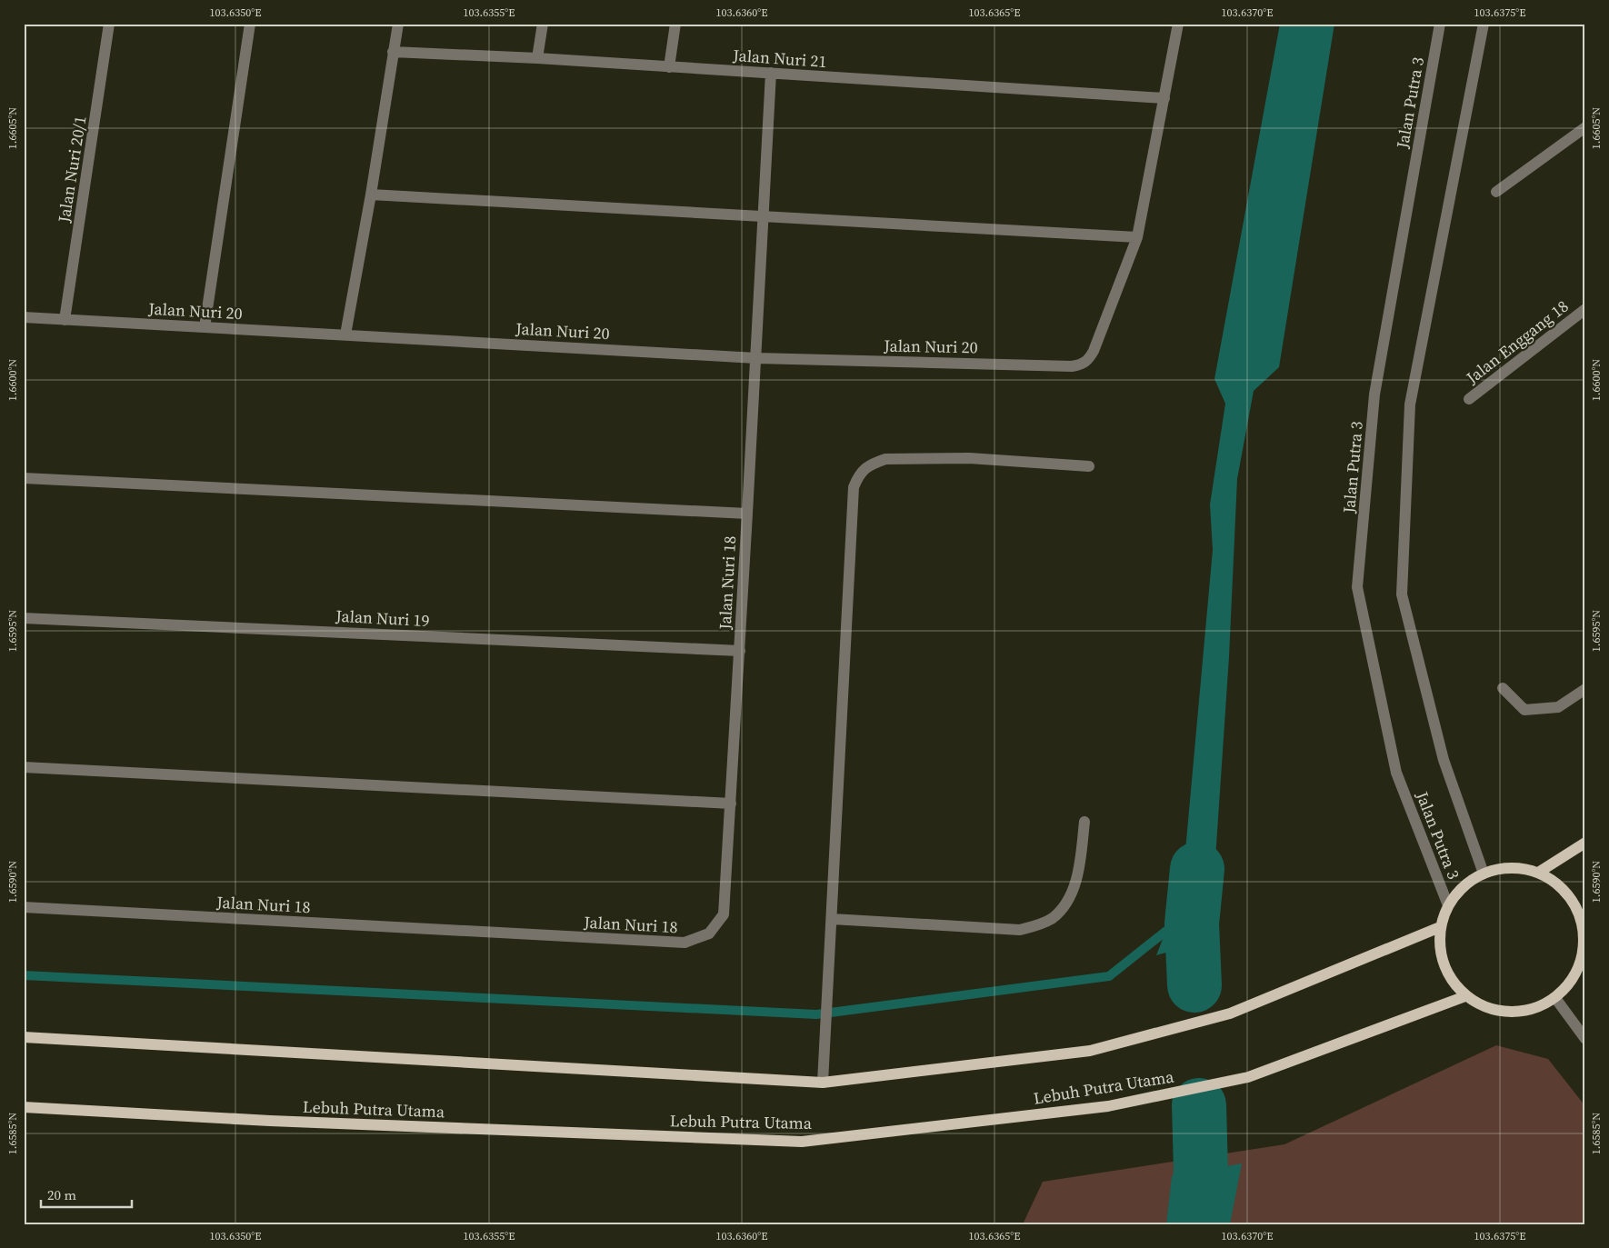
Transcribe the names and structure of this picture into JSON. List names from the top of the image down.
{
  "streets": {
    "main road": ["Lebuh Putra Utama"],
    "street": [
      "Jalan Nuri 21",
      "Jalan Putra 3",
      "Jalan Nuri 20/1",
      "Jalan Nuri 20",
      "Jalan Enggang 18",
      "Jalan Nuri 18",
      "Jalan Nuri 19"
    ]
  },
  "crossings": [
    ["Jalan Nuri 21", "Jalan Nuri 18"],
    ["Jalan Putra 3", "Lebuh Putra Utama"],
    ["Jalan Nuri 20/1", "Jalan Nuri 20"],
    ["Jalan Nuri 20", "Jalan Nuri 18"],
    ["Jalan Nuri 18", "Jalan Nuri 19"]
  ],
  "scale_bar": "20 m",
  "coordinates": [
    "103.6350°E",
    "103.6355°E",
    "103.6360°E",
    "103.6365°E",
    "103.6370°E",
    "103.6375°E",
    "1.6605°N",
    "1.6600°N",
    "1.6595°N",
    "1.6590°N",
    "1.6585°N"
  ]
}
